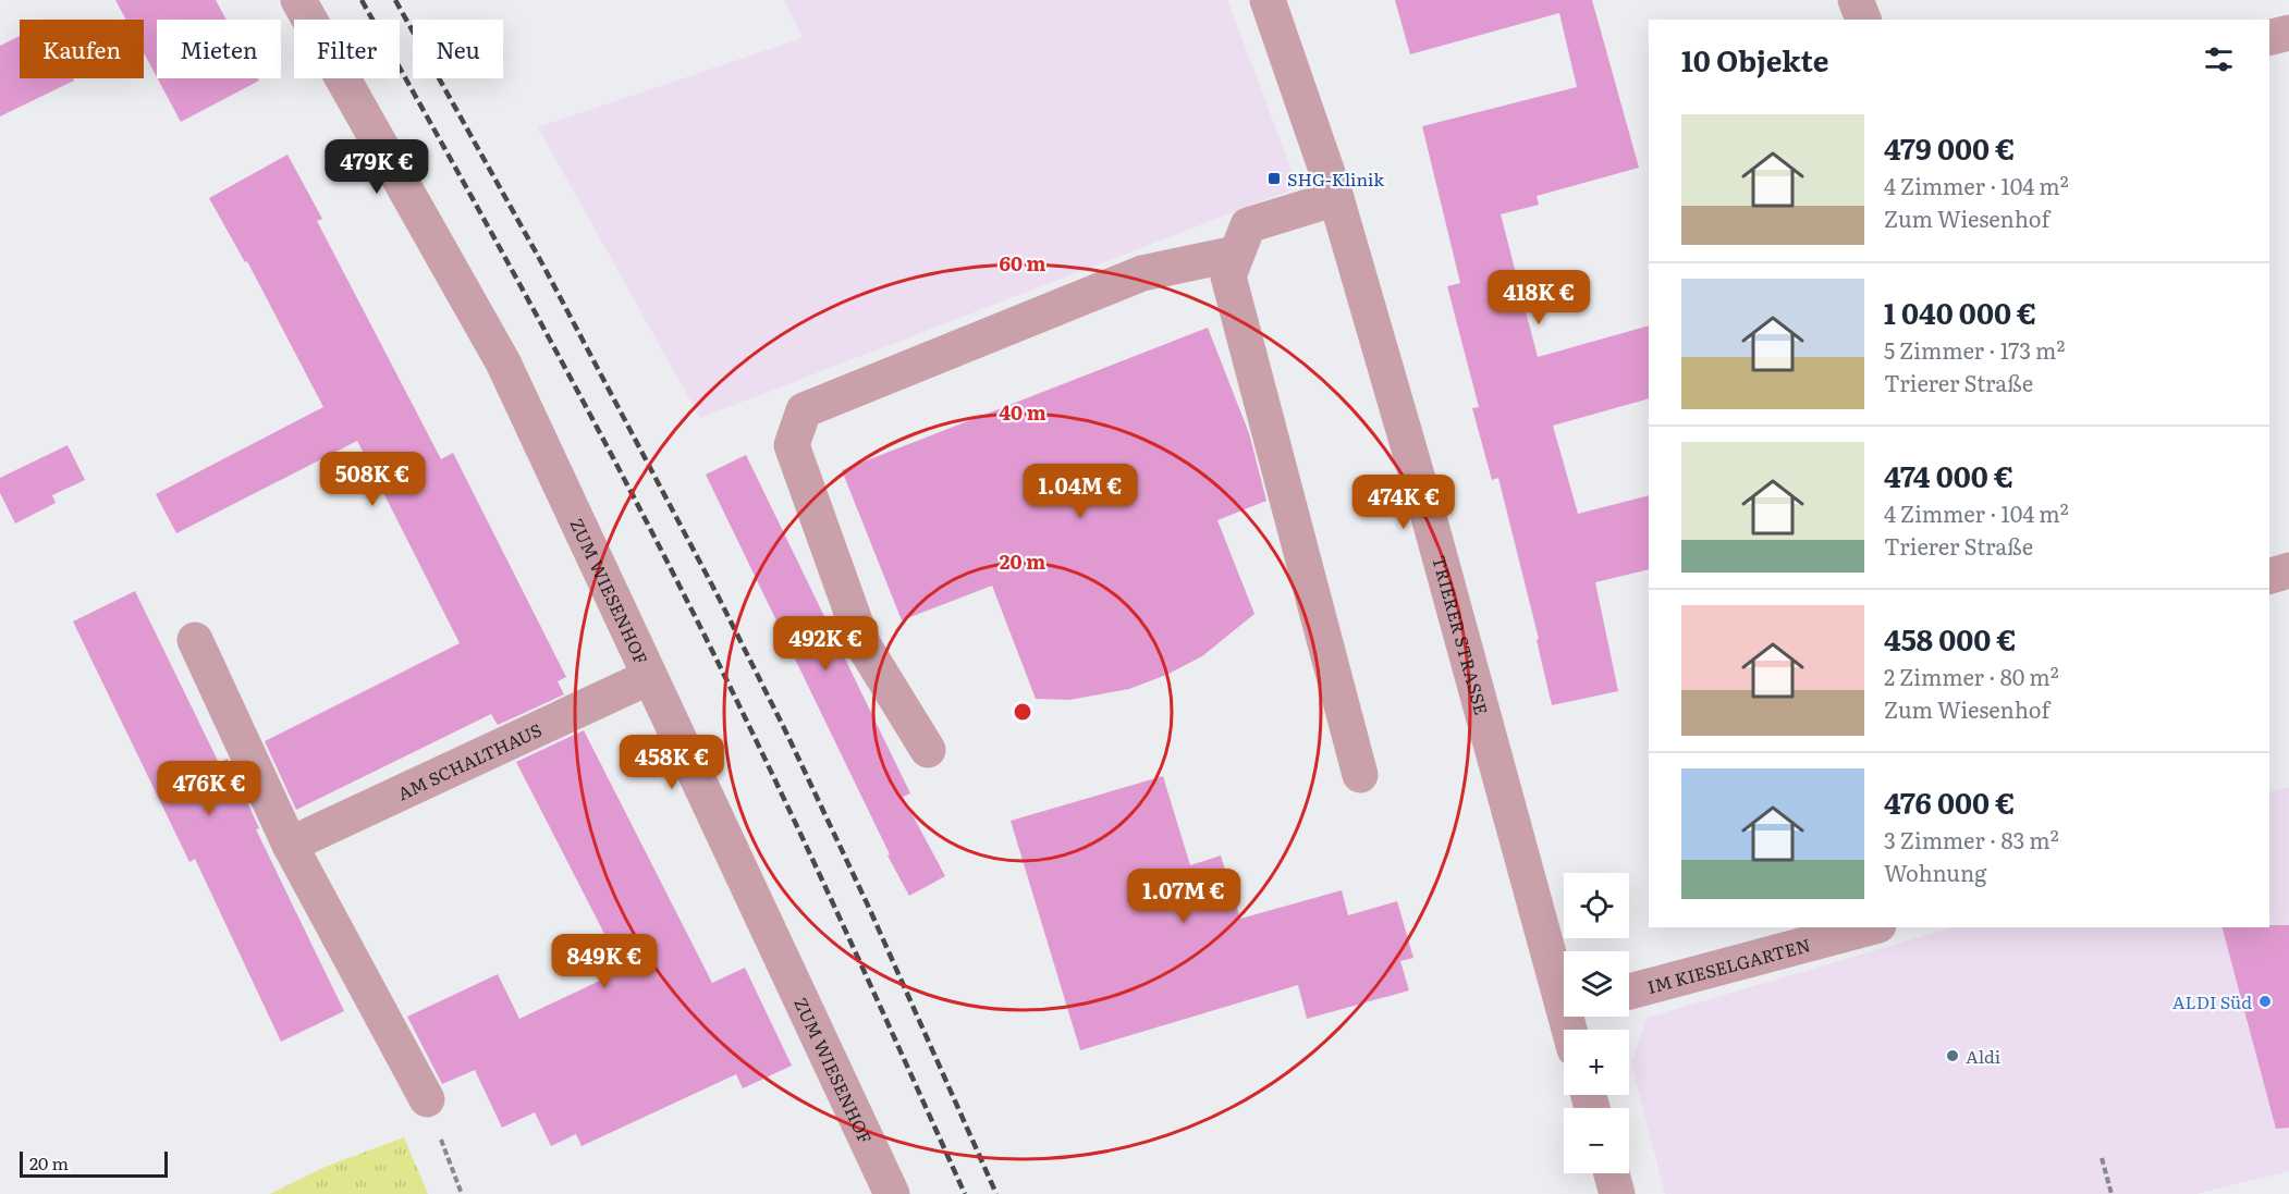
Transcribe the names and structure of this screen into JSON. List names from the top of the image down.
{
  "streets": {
    "street": [
      "ZUM WIESENHOF",
      "TRIERER STRASSE",
      "AM SCHALTHAUS",
      "IM KIESELGARTEN"
    ]
  },
  "crossings": [
    ["ZUM WIESENHOF", "AM SCHALTHAUS"]
  ],
  "places": {
    "transit": ["SHG-Klinik"],
    "other": ["ALDI Süd", "Aldi"]
  },
  "scale_bar": "20 m",
  "page": {
    "chip": [
      "Kaufen",
      "Mieten",
      "Filter",
      "Neu"
    ],
    "heading": "10 Objekte",
    "list": [
      {
        "name": "479 000 €",
        "note": "4 Zimmer · 104 m² · Zum Wiesenhof"
      },
      {
        "name": "1 040 000 €",
        "note": "5 Zimmer · 173 m² · Trierer Straße"
      },
      {
        "name": "474 000 €",
        "note": "4 Zimmer · 104 m² · Trierer Straße"
      },
      {
        "name": "458 000 €",
        "note": "2 Zimmer · 80 m² · Zum Wiesenhof"
      },
      {
        "name": "476 000 €",
        "note": "3 Zimmer · 83 m² · Wohnung"
      }
    ],
    "price": [
      "479K €",
      "418K €",
      "508K €",
      "1.04M €",
      "474K €",
      "492K €",
      "458K €",
      "476K €",
      "1.07M €",
      "849K €"
    ],
    "map_buttons": ["+", "−"],
    "scale": "20 m"
  },
  "rings": ["60 m", "40 m", "20 m"]
}
